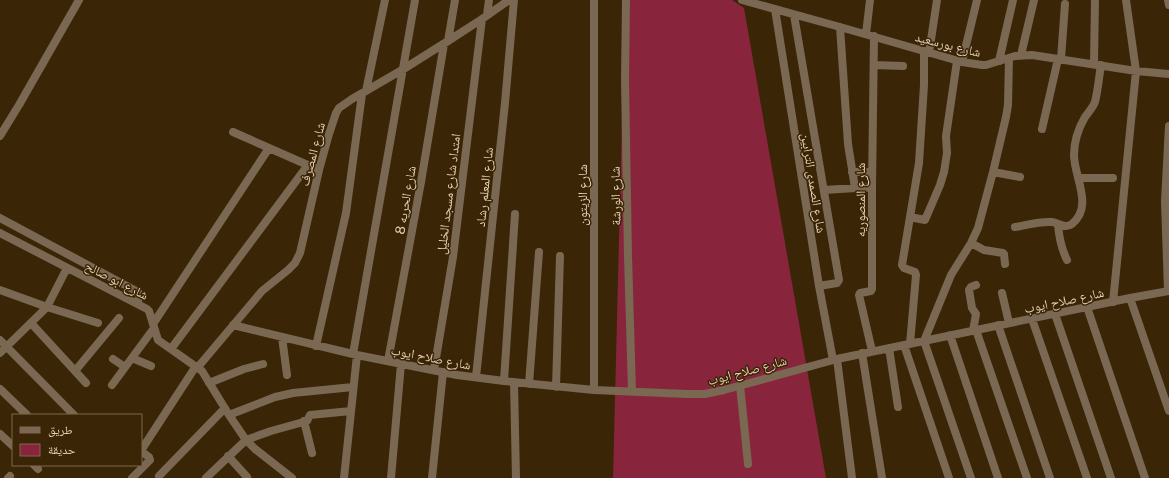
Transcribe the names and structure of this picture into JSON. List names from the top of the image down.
{
  "streets": {
    "street": [
      "شارع بورسعيد",
      "شارع المصرف",
      "شارع الصمدى الترابين",
      "شارع المعلم رشاد",
      "امتداد شارع مسجد الخليل",
      "شارع الزيتون",
      "شارع الورشة",
      "شارع الحريه 8",
      "شارع المنصوريه",
      "شارع ابو صالح",
      "شارع صلاح ايوب"
    ]
  },
  "crossings": [
    ["شارع بورسعيد", "شارع الصمدى الترابين"],
    ["شارع بورسعيد", "شارع المنصوريه"],
    ["شارع المصرف", "امتداد شارع مسجد الخليل"],
    ["شارع المصرف", "شارع الحريه 8"],
    ["شارع المصرف", "شارع ابو صالح"],
    ["شارع المصرف", "شارع صلاح ايوب"],
    ["شارع الصمدى الترابين", "شارع صلاح ايوب"],
    ["شارع المعلم رشاد", "شارع صلاح ايوب"],
    ["امتداد شارع مسجد الخليل", "شارع صلاح ايوب"],
    ["شارع الزيتون", "شارع صلاح ايوب"],
    ["شارع الورشة", "شارع صلاح ايوب"],
    ["شارع الحريه 8", "شارع صلاح ايوب"],
    ["شارع المنصوريه", "شارع صلاح ايوب"]
  ],
  "legend": ["طريق", "حديقة"]
}
